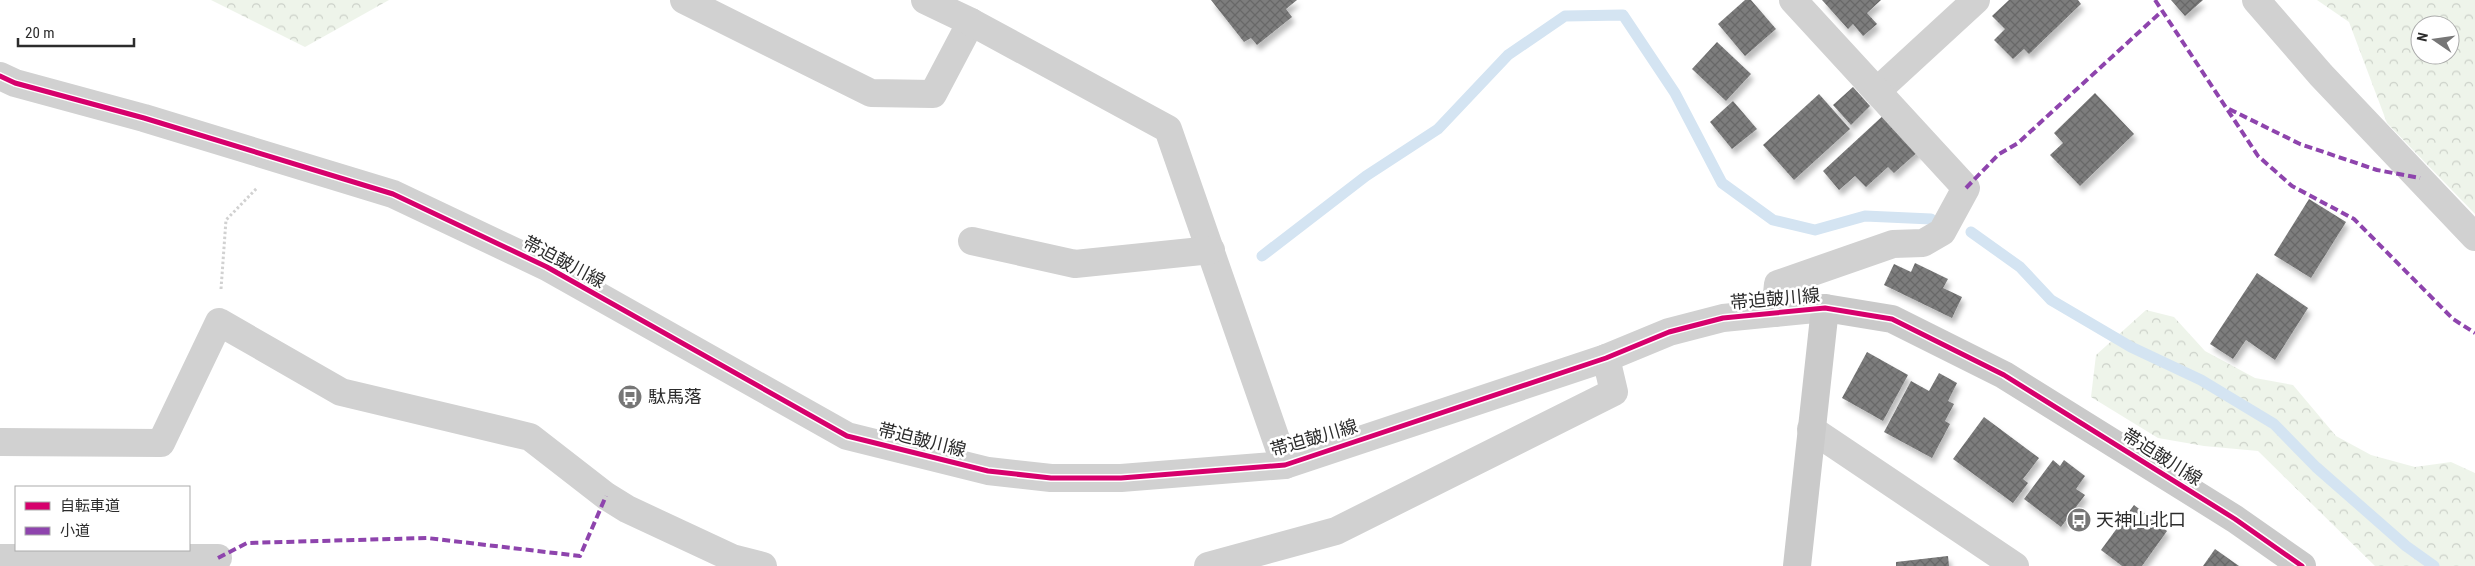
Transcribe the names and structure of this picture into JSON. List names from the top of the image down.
{
  "streets": {
    "street": ["帯迫皷川線"]
  },
  "places": {
    "bus stop": ["駄馬落", "天神山北口"]
  },
  "legend": ["自転車道", "小道"],
  "scale_bar": "20 m",
  "north": "left"
}
